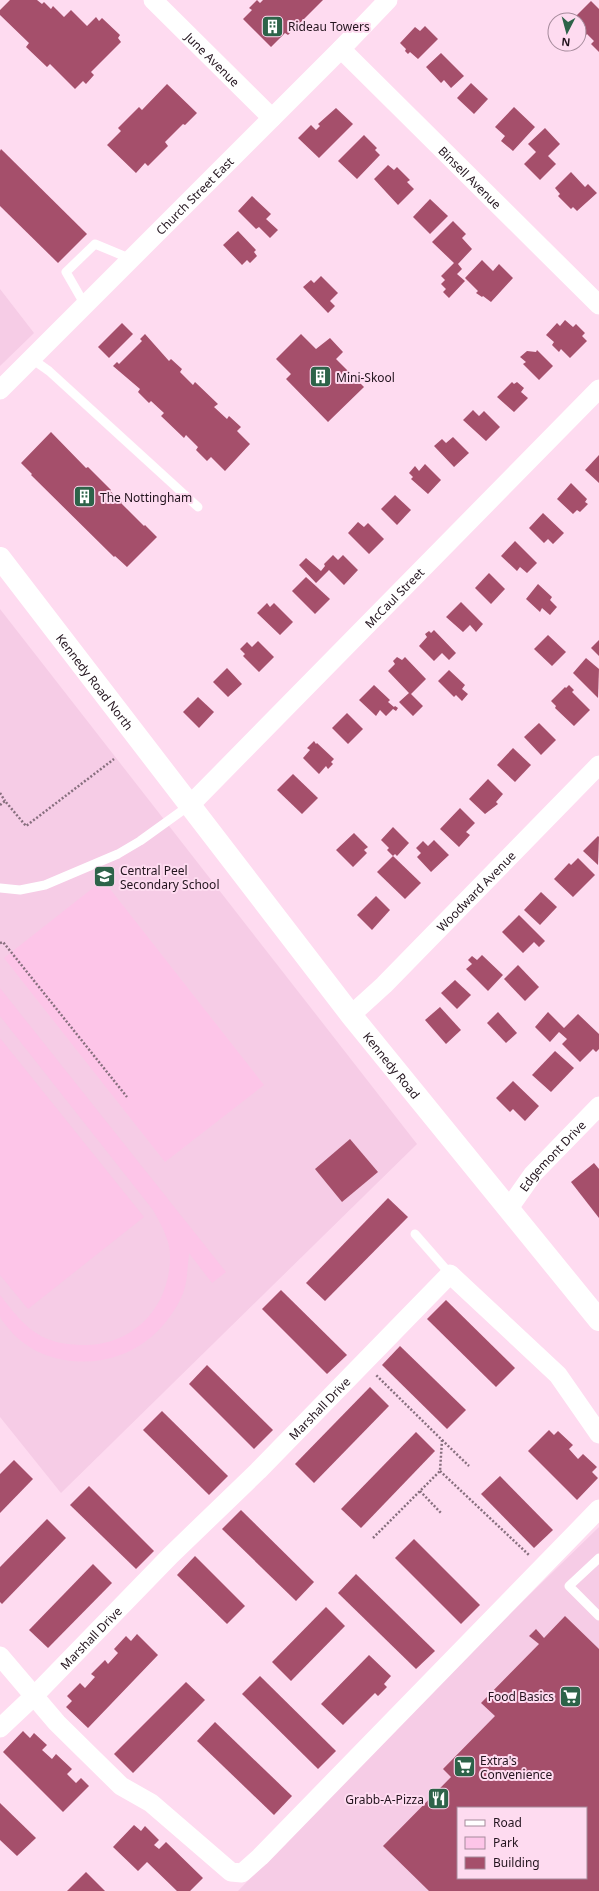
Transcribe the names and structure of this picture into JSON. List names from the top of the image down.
{
  "streets": {
    "main road": ["Kennedy Road North", "Kennedy Road"],
    "street": [
      "June Avenue",
      "Binsell Avenue",
      "Church Street East",
      "McCaul Street",
      "Woodward Avenue",
      "Edgemont Drive",
      "Marshall Drive"
    ]
  },
  "crossings": [
    ["June Avenue", "Church Street East"],
    ["Binsell Avenue", "Church Street East"],
    ["McCaul Street", "Kennedy Road North"],
    ["McCaul Street", "Kennedy Road"],
    ["Kennedy Road North", "Kennedy Road"],
    ["Woodward Avenue", "Kennedy Road"],
    ["Kennedy Road", "Edgemont Drive"]
  ],
  "places": {
    "building": ["Rideau Towers", "Mini-Skool", "The Nottingham"],
    "school or university": ["Central Peel Secondary School"],
    "supermarket": ["Food Basics", "Extra's Convenience"],
    "restaurant": ["Grabb-A-Pizza"]
  },
  "legend": ["Road", "Park", "Building"],
  "north": "bottom"
}
